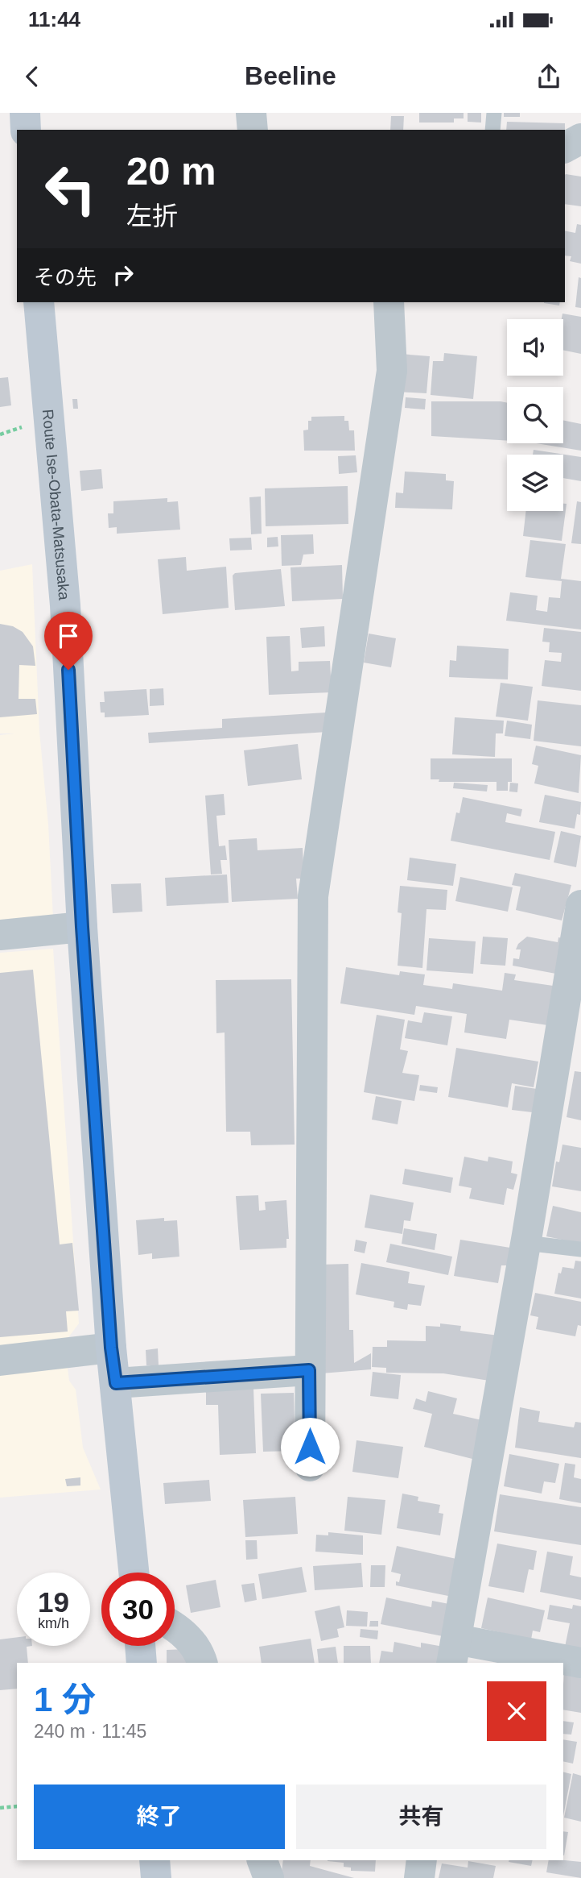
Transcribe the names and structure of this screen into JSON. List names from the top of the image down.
{
  "streets": {
    "main road": ["Route Ise-Obata-Matsusaka"]
  },
  "page": {
    "status": "11:44",
    "header": "Beeline",
    "turn": ["20 m", "左折"],
    "then": "その先",
    "speed": "19 km/h",
    "limit": "30",
    "heading": ["1 分", "240 m · 11:45"],
    "buttons": ["終了", "共有"]
  }
}
